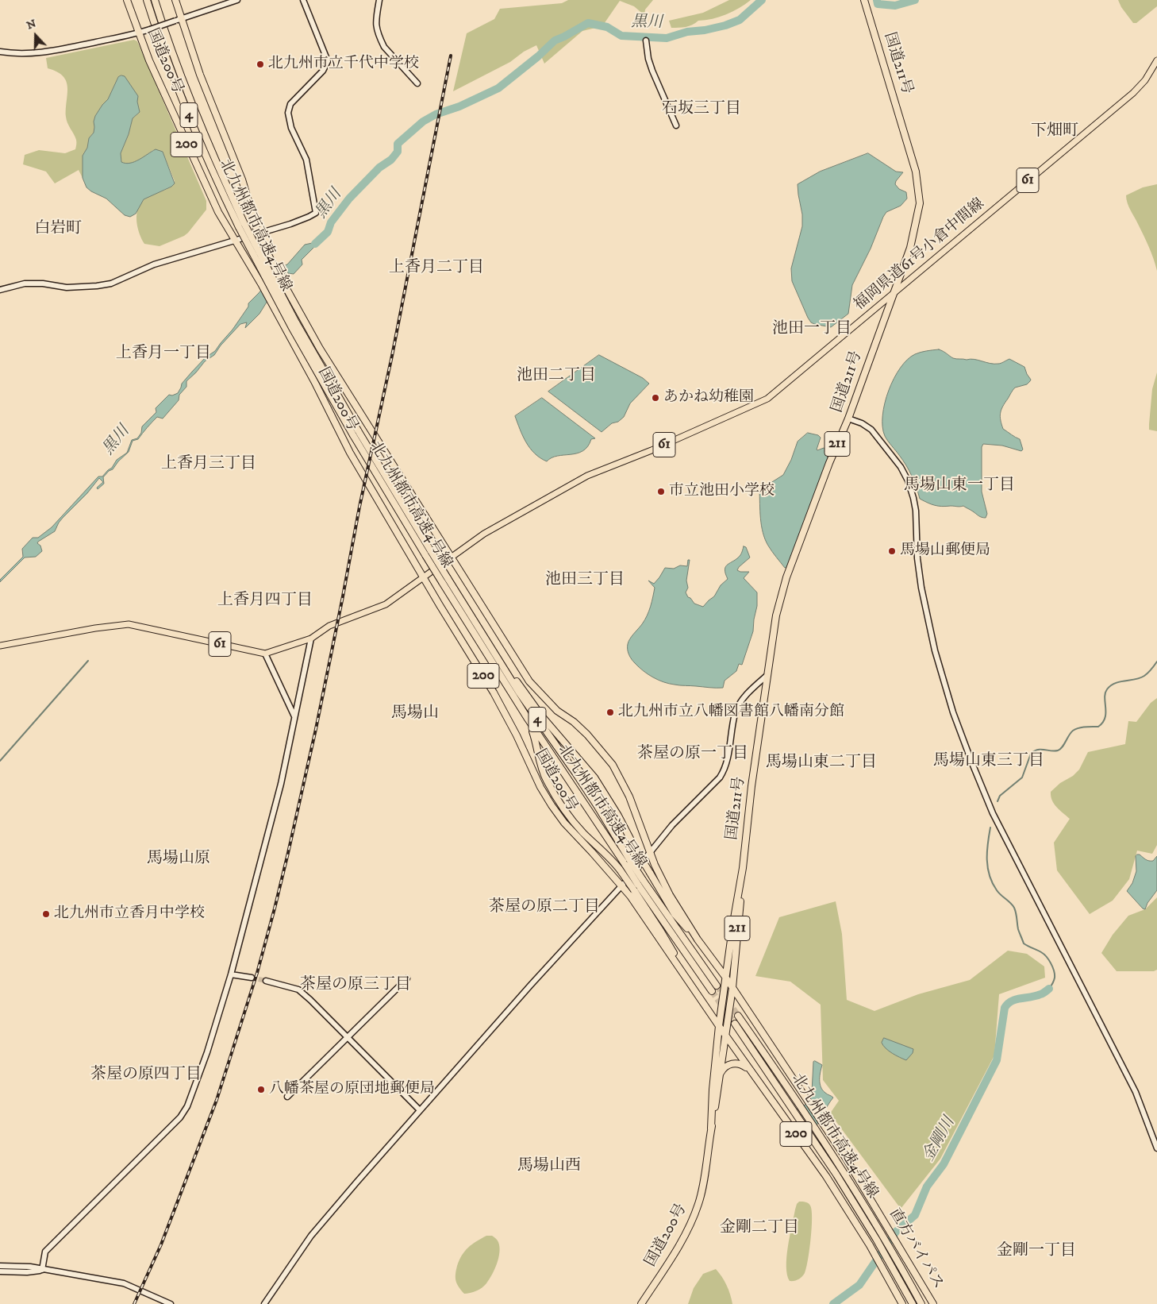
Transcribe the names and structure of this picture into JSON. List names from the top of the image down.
{
  "streets": {
    "highway": [
      "国道200号",
      "国道211号",
      "4",
      "200",
      "北九州都市高速4号線",
      "211",
      "直方バイパス"
    ],
    "main road": ["61", "福岡県道61号小倉中間線"]
  },
  "crossings": [
    ["国道200号", "国道211号"],
    ["国道200号", "200"],
    ["国道200号", "福岡県道61号小倉中間線"],
    ["国道200号", "直方バイパス"],
    ["国道211号", "福岡県道61号小倉中間線"],
    ["国道211号", "直方バイパス"],
    ["61", "福岡県道61号小倉中間線"]
  ],
  "districts": [
    "石坂三丁目",
    "下畑町",
    "白岩町",
    "上香月二丁目",
    "池田一丁目",
    "上香月一丁目",
    "池田二丁目",
    "上香月三丁目",
    "馬場山東一丁目",
    "池田三丁目",
    "上香月四丁目",
    "馬場山",
    "茶屋の原一丁目",
    "馬場山東三丁目",
    "馬場山東二丁目",
    "馬場山原",
    "茶屋の原二丁目",
    "茶屋の原三丁目",
    "茶屋の原四丁目",
    "馬場山西",
    "金剛二丁目",
    "金剛一丁目"
  ],
  "water": ["黒川", "金剛川"],
  "places": [
    "北九州市立千代中学校",
    "あかね幼稚園",
    "市立池田小学校",
    "馬場山郵便局",
    "北九州市立八幡図書館八幡南分館",
    "北九州市立香月中学校",
    "八幡茶屋の原団地郵便局"
  ],
  "north": "top"
}
